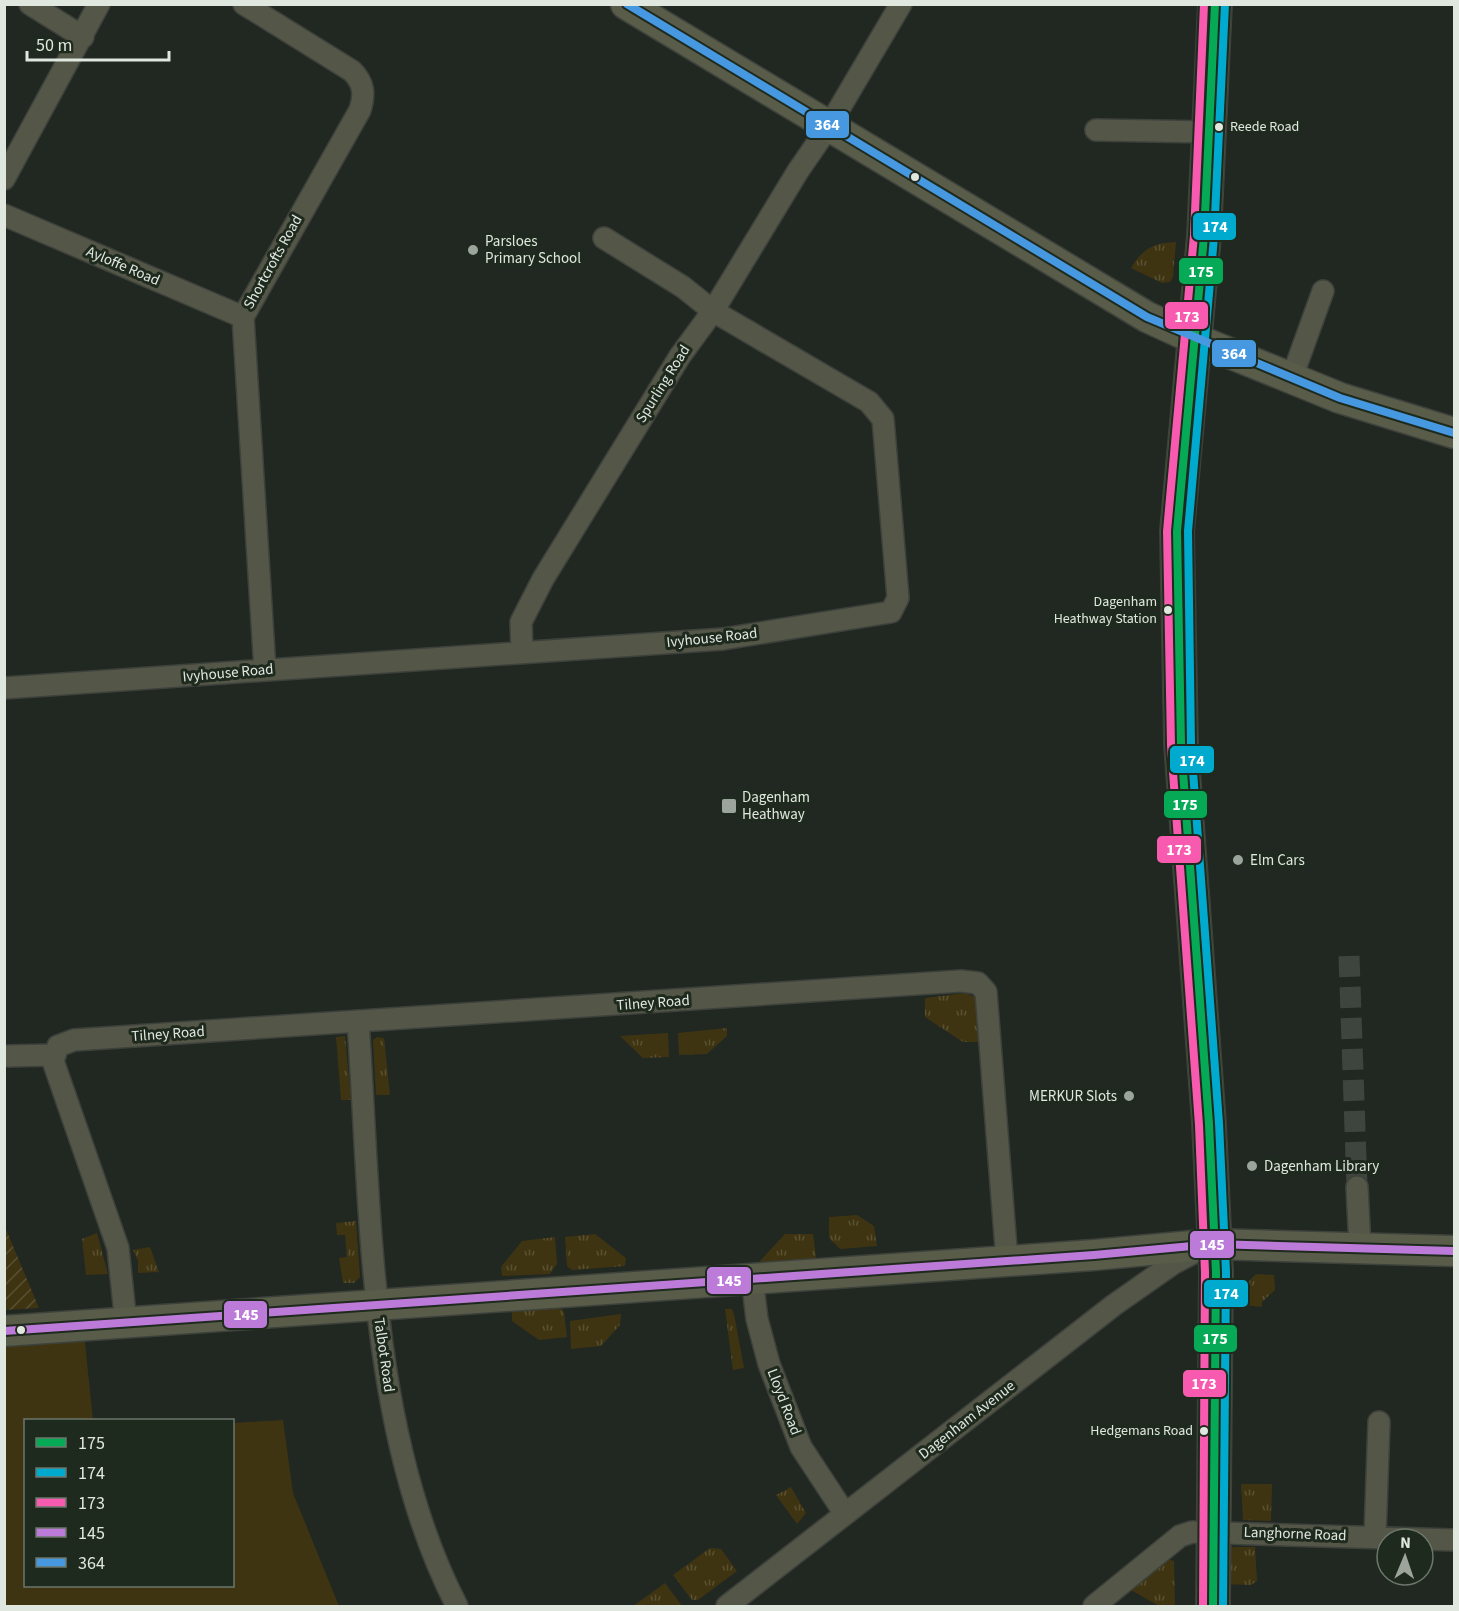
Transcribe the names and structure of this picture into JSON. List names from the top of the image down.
{
  "streets": {
    "street": [
      "Shortcrofts Road",
      "Ayloffe Road",
      "Spurling Road",
      "Ivyhouse Road",
      "Tilney Road",
      "Talbot Road",
      "Lloyd Road",
      "Dagenham Avenue",
      "Langhorne Road"
    ]
  },
  "crossings": [
    ["Shortcrofts Road", "Ayloffe Road"],
    ["Shortcrofts Road", "Ivyhouse Road"],
    ["Spurling Road", "Ivyhouse Road"],
    ["Tilney Road", "Talbot Road"],
    ["Lloyd Road", "Dagenham Avenue"]
  ],
  "places": {
    "other": [
      "Reede Road",
      "Parsloes Primary School",
      "Dagenham Heathway Station",
      "Elm Cars",
      "MERKUR Slots",
      "Dagenham Library",
      "Hedgemans Road"
    ],
    "transit": ["Dagenham Heathway"]
  },
  "lines": [
    "transit line 175",
    "transit line 174",
    "transit line 173",
    "transit line 364",
    "transit line 145"
  ],
  "legend": [
    "175",
    "174",
    "173",
    "145",
    "364"
  ],
  "scale_bar": "50 m",
  "north": "top"
}
